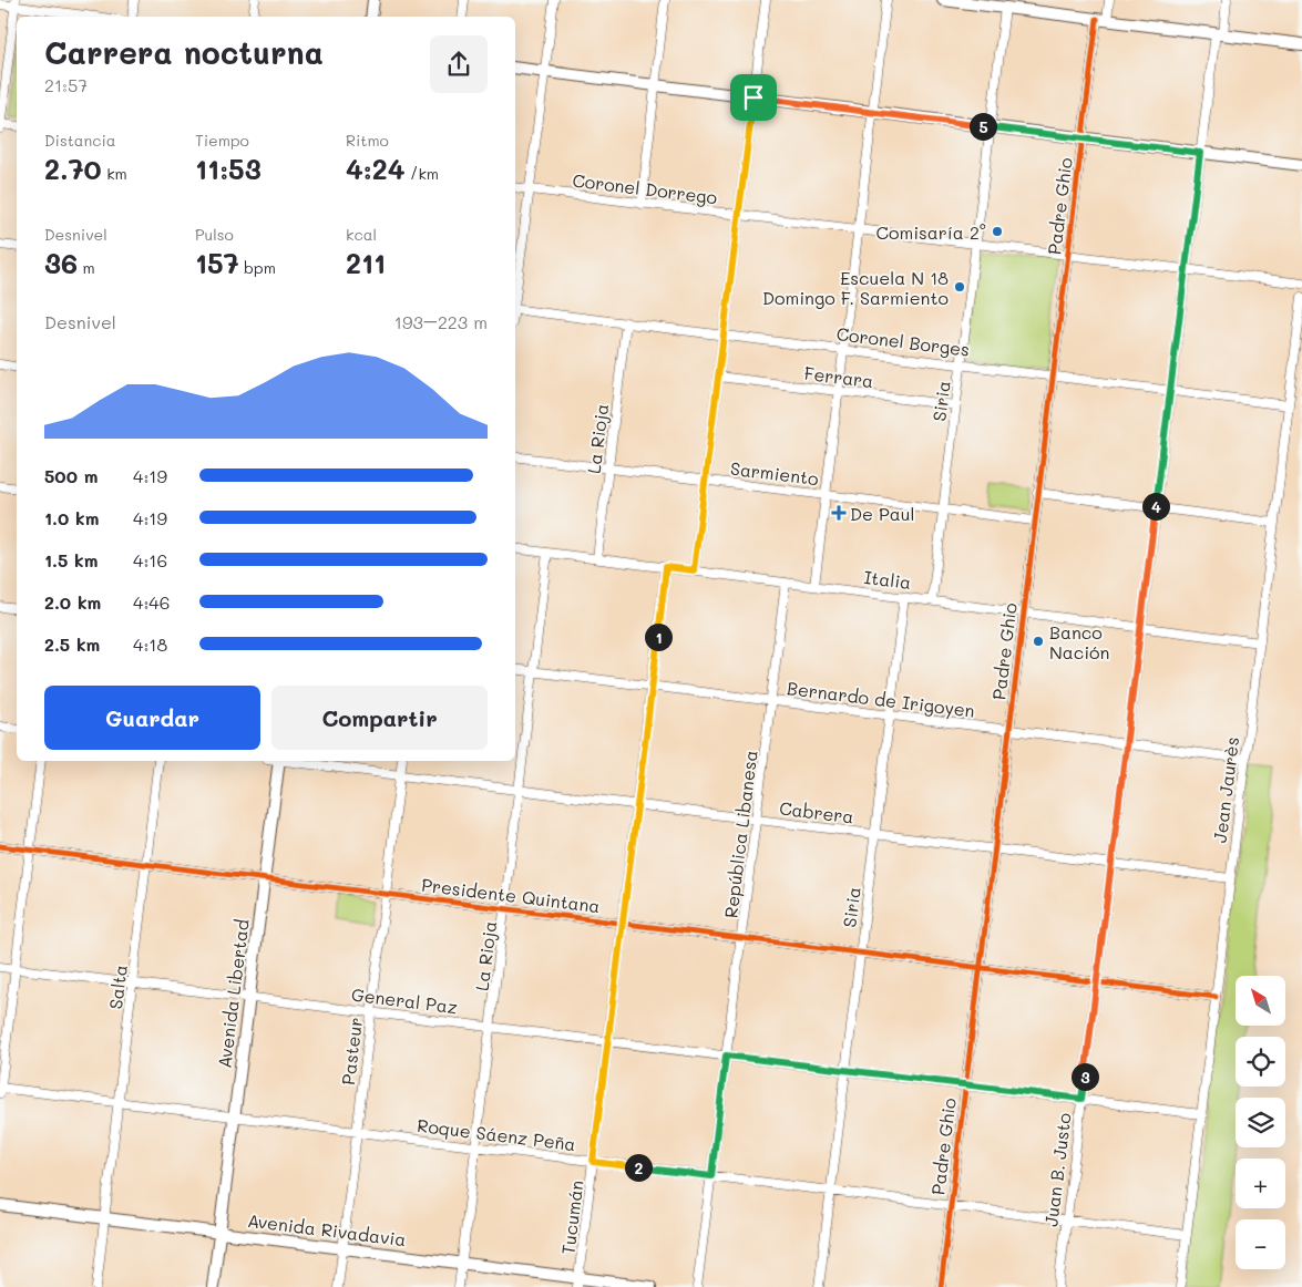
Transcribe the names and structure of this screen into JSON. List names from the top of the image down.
{
  "streets": {
    "main road": ["Avenida Libertad", "Avenida Rivadavia"],
    "street": [
      "Coronel Dorrego",
      "Padre Ghio",
      "Coronel Borges",
      "Ferrara",
      "Siria",
      "La Rioja",
      "Sarmiento",
      "Italia",
      "Bernardo de Irigoyen",
      "Jean Jaurès",
      "Cabrera",
      "República Libanesa",
      "Presidente Quintana",
      "Salta",
      "General Paz",
      "Pasteur",
      "Roque Sáenz Peña",
      "Juan B. Justo",
      "Tucumán"
    ]
  },
  "crossings": [
    ["Coronel Dorrego", "Padre Ghio"],
    ["Coronel Dorrego", "Siria"],
    ["Coronel Dorrego", "Juan B. Justo"],
    ["Padre Ghio", "Coronel Borges"],
    ["Padre Ghio", "Sarmiento"],
    ["Padre Ghio", "Italia"],
    ["Padre Ghio", "Bernardo de Irigoyen"],
    ["Padre Ghio", "Cabrera"],
    ["Padre Ghio", "Presidente Quintana"],
    ["Padre Ghio", "General Paz"],
    ["Padre Ghio", "Roque Sáenz Peña"],
    ["Coronel Borges", "Siria"],
    ["Coronel Borges", "La Rioja"],
    ["Coronel Borges", "Jean Jaurès"],
    ["Coronel Borges", "Juan B. Justo"],
    ["Ferrara", "Siria"],
    ["Siria", "Sarmiento"],
    ["Siria", "Italia"],
    ["Siria", "Bernardo de Irigoyen"],
    ["Siria", "Cabrera"],
    ["Siria", "Presidente Quintana"],
    ["Siria", "General Paz"],
    ["Siria", "Roque Sáenz Peña"],
    ["La Rioja", "Sarmiento"],
    ["La Rioja", "Italia"],
    ["La Rioja", "Bernardo de Irigoyen"],
    ["La Rioja", "Cabrera"],
    ["La Rioja", "Presidente Quintana"],
    ["La Rioja", "General Paz"],
    ["La Rioja", "Roque Sáenz Peña"],
    ["La Rioja", "Avenida Rivadavia"],
    ["Italia", "Jean Jaurès"],
    ["Italia", "República Libanesa"],
    ["Italia", "Juan B. Justo"],
    ["Italia", "Tucumán"],
    ["Bernardo de Irigoyen", "Jean Jaurès"],
    ["Bernardo de Irigoyen", "República Libanesa"],
    ["Bernardo de Irigoyen", "Juan B. Justo"],
    ["Bernardo de Irigoyen", "Tucumán"],
    ["Jean Jaurès", "Cabrera"],
    ["Jean Jaurès", "Presidente Quintana"],
    ["Jean Jaurès", "General Paz"],
    ["Jean Jaurès", "Roque Sáenz Peña"],
    ["Cabrera", "República Libanesa"],
    ["Cabrera", "Pasteur"],
    ["Cabrera", "Juan B. Justo"],
    ["Cabrera", "Tucumán"],
    ["República Libanesa", "Presidente Quintana"],
    ["República Libanesa", "General Paz"],
    ["República Libanesa", "Roque Sáenz Peña"],
    ["Presidente Quintana", "Salta"],
    ["Presidente Quintana", "Avenida Libertad"],
    ["Presidente Quintana", "Pasteur"],
    ["Presidente Quintana", "Juan B. Justo"],
    ["Presidente Quintana", "Tucumán"],
    ["Salta", "General Paz"],
    ["Salta", "Roque Sáenz Peña"],
    ["Salta", "Avenida Rivadavia"],
    ["Avenida Libertad", "General Paz"],
    ["Avenida Libertad", "Roque Sáenz Peña"],
    ["Avenida Libertad", "Avenida Rivadavia"],
    ["General Paz", "Pasteur"],
    ["General Paz", "Juan B. Justo"],
    ["General Paz", "Tucumán"],
    ["Pasteur", "Roque Sáenz Peña"],
    ["Pasteur", "Avenida Rivadavia"],
    ["Roque Sáenz Peña", "Juan B. Justo"],
    ["Roque Sáenz Peña", "Tucumán"],
    ["Tucumán", "Avenida Rivadavia"]
  ],
  "places": {
    "other": ["Comisaría 2°", "Escuela N 18 Domingo F. Sarmiento", "Banco Nación"],
    "health": ["De Paul"]
  },
  "north": "top left",
  "page": {
    "heading": ["Carrera nocturna", "21:57"],
    "stats": [
      ["Distancia", "2.70 km"],
      ["Tiempo", "11:53"],
      ["Ritmo", "4:24 /km"],
      ["Desnivel", "36 m"],
      ["Pulso", "157 bpm"],
      ["kcal", "211"]
    ],
    "pins": [
      "5",
      "4",
      "1",
      "3",
      "2"
    ],
    "chart": ["Desnivel", "193–223 m"],
    "list": [
      {
        "name": "500 m",
        "note": "4:19"
      },
      {
        "name": "1.0 km",
        "note": "4:19"
      },
      {
        "name": "1.5 km",
        "note": "4:16"
      },
      {
        "name": "2.0 km",
        "note": "4:46"
      },
      {
        "name": "2.5 km",
        "note": "4:18"
      }
    ],
    "buttons": ["Guardar", "Compartir"],
    "map_buttons": ["+", "−"]
  }
}
